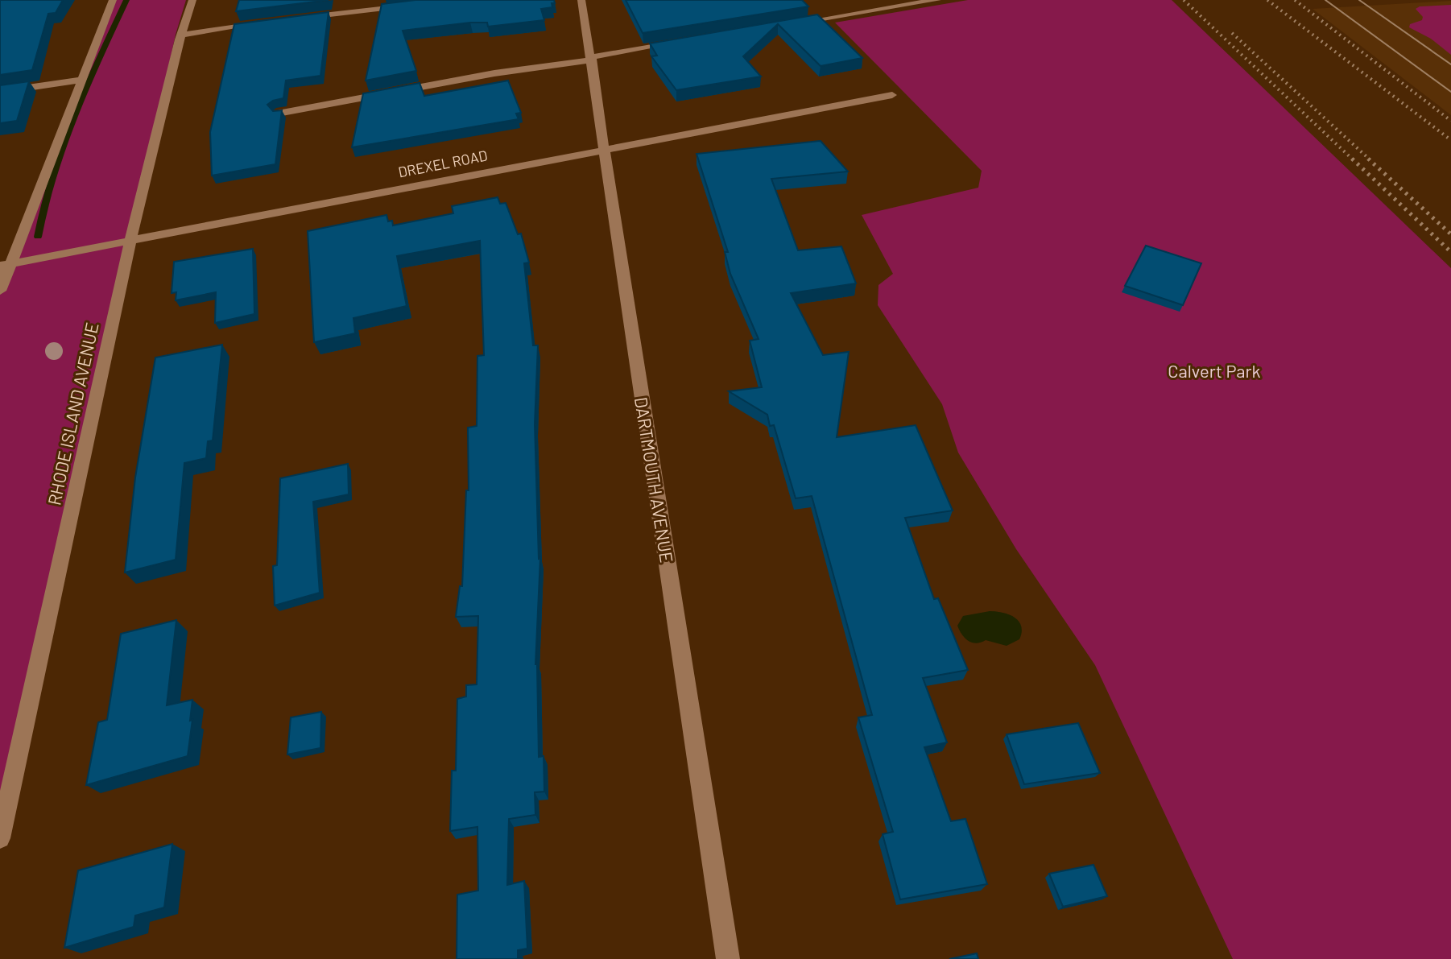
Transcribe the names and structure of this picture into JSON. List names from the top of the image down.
{
  "streets": {
    "street": ["DREXEL ROAD", "RHODE ISLAND AVENUE", "DARTMOUTH AVENUE"]
  },
  "crossings": [
    ["DREXEL ROAD", "RHODE ISLAND AVENUE"],
    ["DREXEL ROAD", "DARTMOUTH AVENUE"]
  ],
  "parks": ["Calvert Park"]
}
